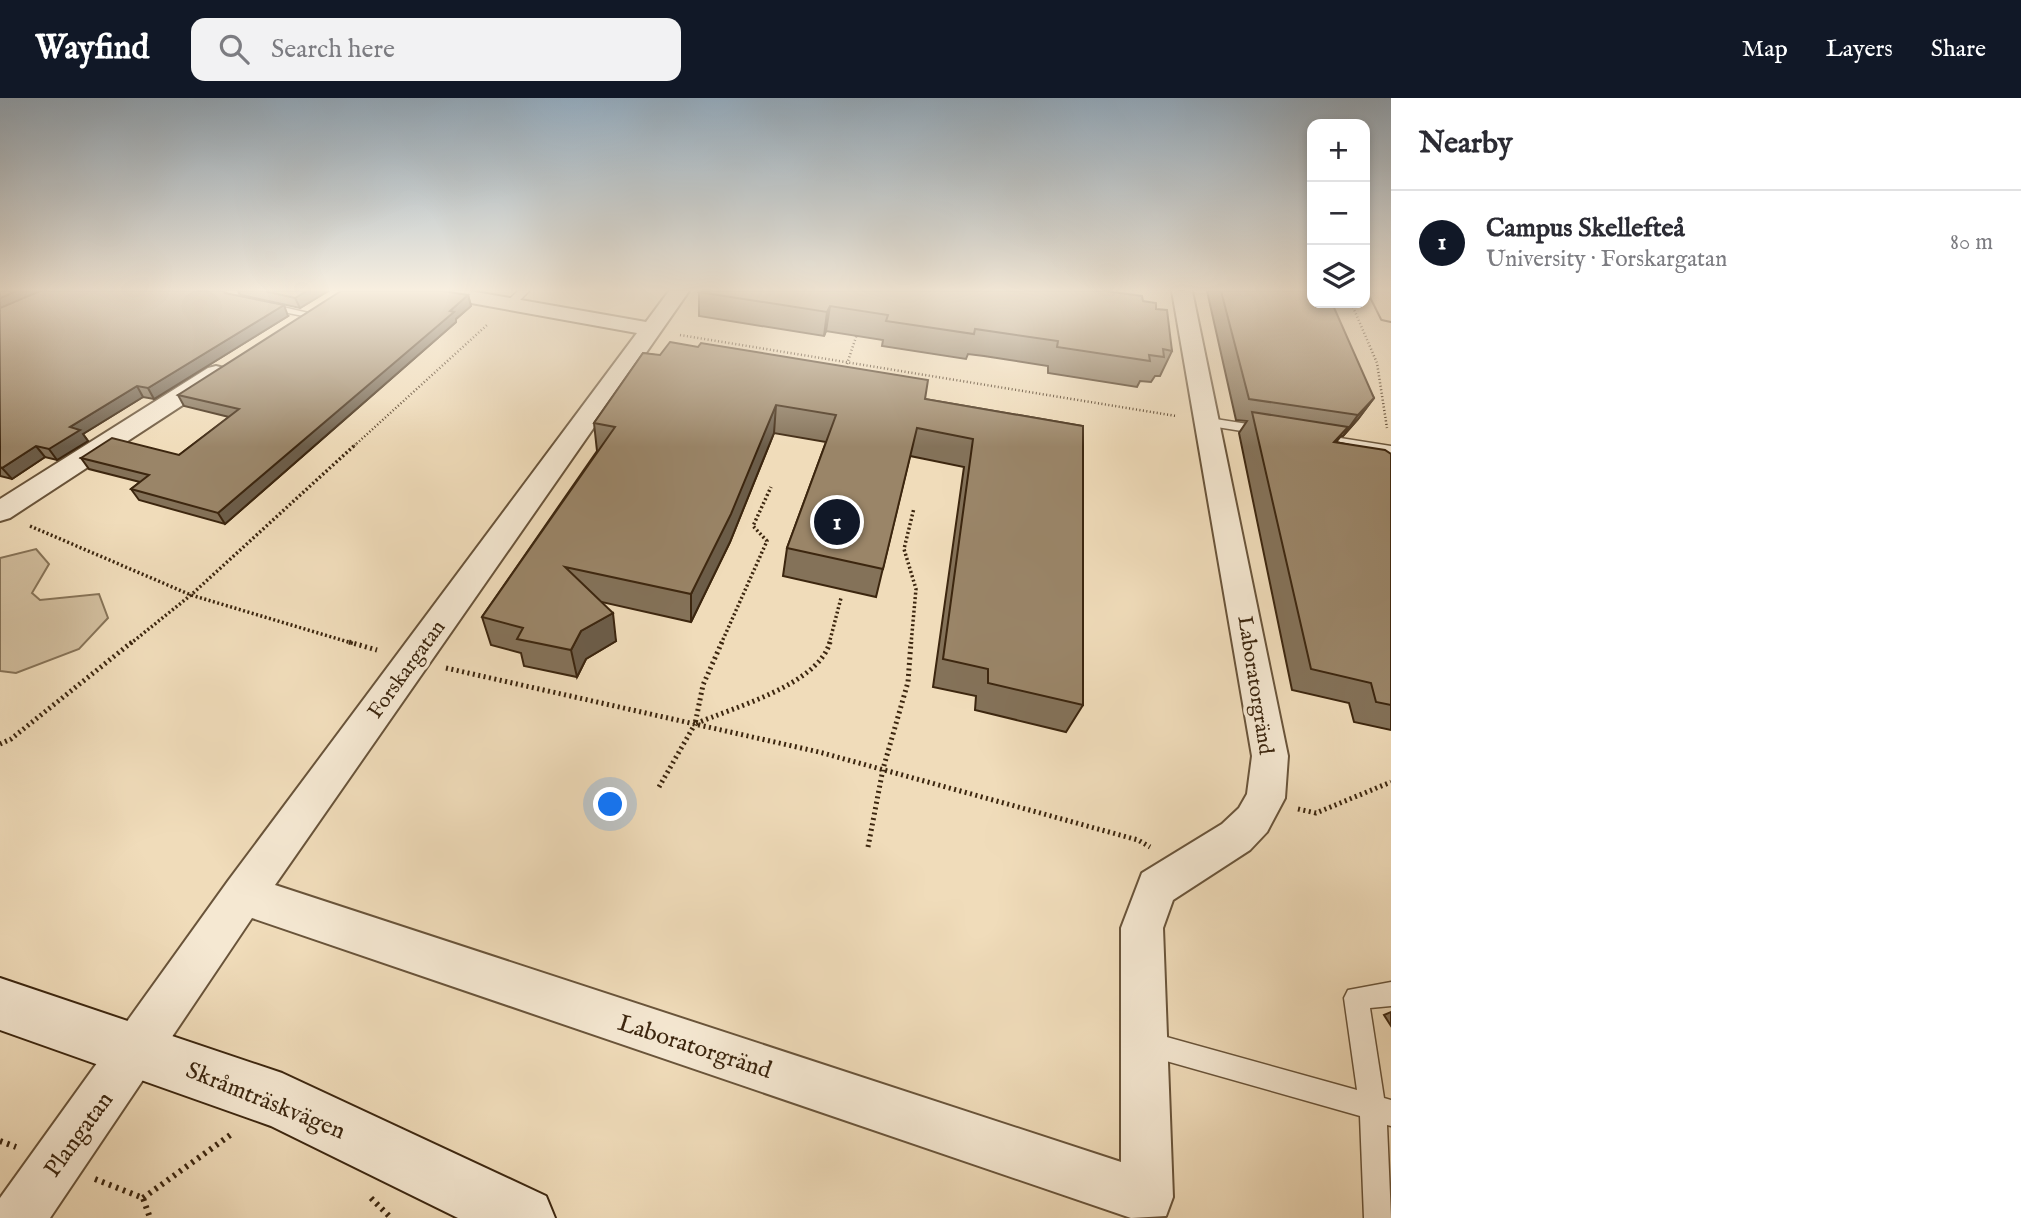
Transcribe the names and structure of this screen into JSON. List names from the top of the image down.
{
  "streets": {
    "main road": ["Skråmträskvägen"],
    "street": ["Forskargatan", "Laboratorgränd", "Plangatan"]
  },
  "crossings": [
    ["Forskargatan", "Laboratorgränd"],
    ["Forskargatan", "Skråmträskvägen"],
    ["Forskargatan", "Plangatan"],
    ["Skråmträskvägen", "Plangatan"]
  ],
  "page": {
    "header": "Wayfind",
    "search": "Search here",
    "nav": ["Map", "Layers", "Share"],
    "heading": "Nearby",
    "map_buttons": ["+", "−"],
    "list": [
      {
        "mark": "1",
        "name": "Campus Skellefteå",
        "note": "University · Forskargatan",
        "value": "80 m"
      }
    ],
    "pins": "1"
  }
}
